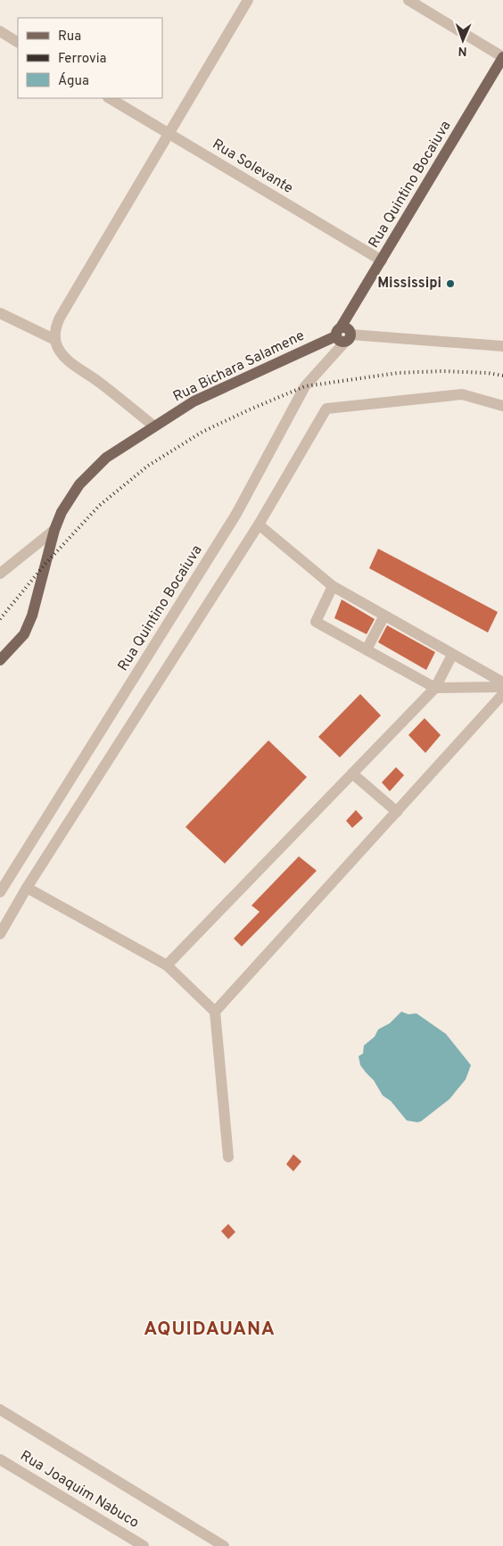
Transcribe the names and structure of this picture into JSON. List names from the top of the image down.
{
  "streets": {
    "main road": ["Rua Quintino Bocaiuva", "Rua Bichara Salamene"],
    "street": ["Rua Solevante", "Rua Joaquim Nabuco"]
  },
  "crossings": [
    ["Rua Solevante", "Rua Quintino Bocaiuva"],
    ["Rua Quintino Bocaiuva", "Rua Bichara Salamene"]
  ],
  "districts": ["AQUIDAUANA"],
  "places": ["Mississipi"],
  "legend": ["Rua", "Ferrovia", "Água"],
  "north": "bottom"
}
